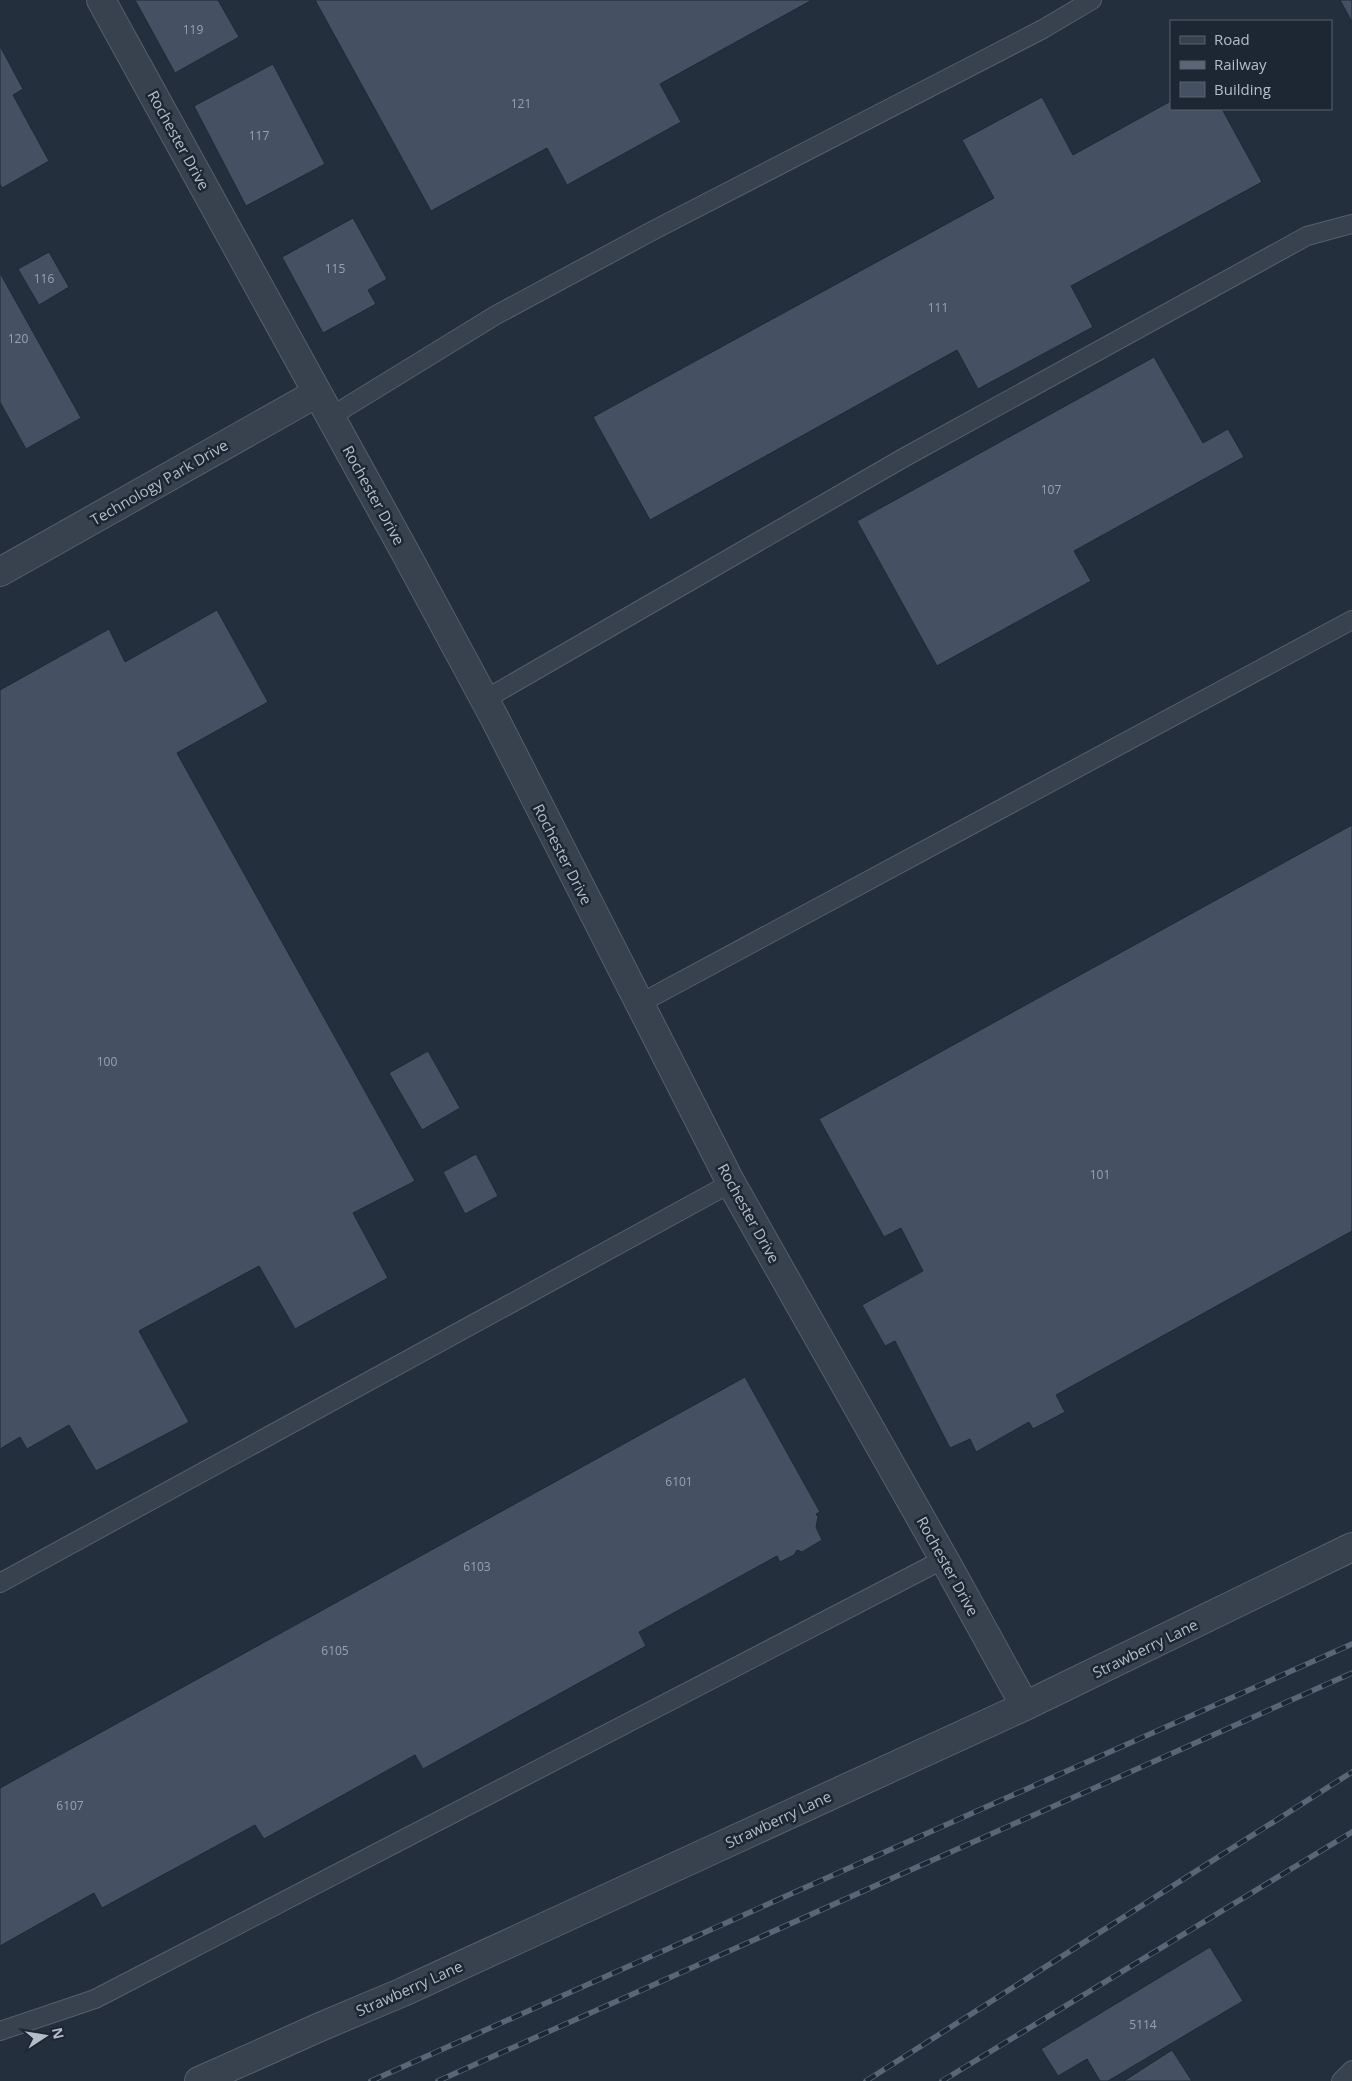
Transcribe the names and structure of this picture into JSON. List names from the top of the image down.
{
  "streets": {
    "street": ["Rochester Drive", "Technology Park Drive", "Strawberry Lane"]
  },
  "crossings": [
    ["Rochester Drive", "Technology Park Drive"],
    ["Rochester Drive", "Strawberry Lane"]
  ],
  "house_numbers": [
    "119",
    "121",
    "117",
    "115",
    "116",
    "111",
    "120",
    "107",
    "100",
    "101",
    "6101",
    "6103",
    "6105",
    "6107",
    "5114"
  ],
  "legend": ["Road", "Railway", "Building"],
  "north": "right"
}
